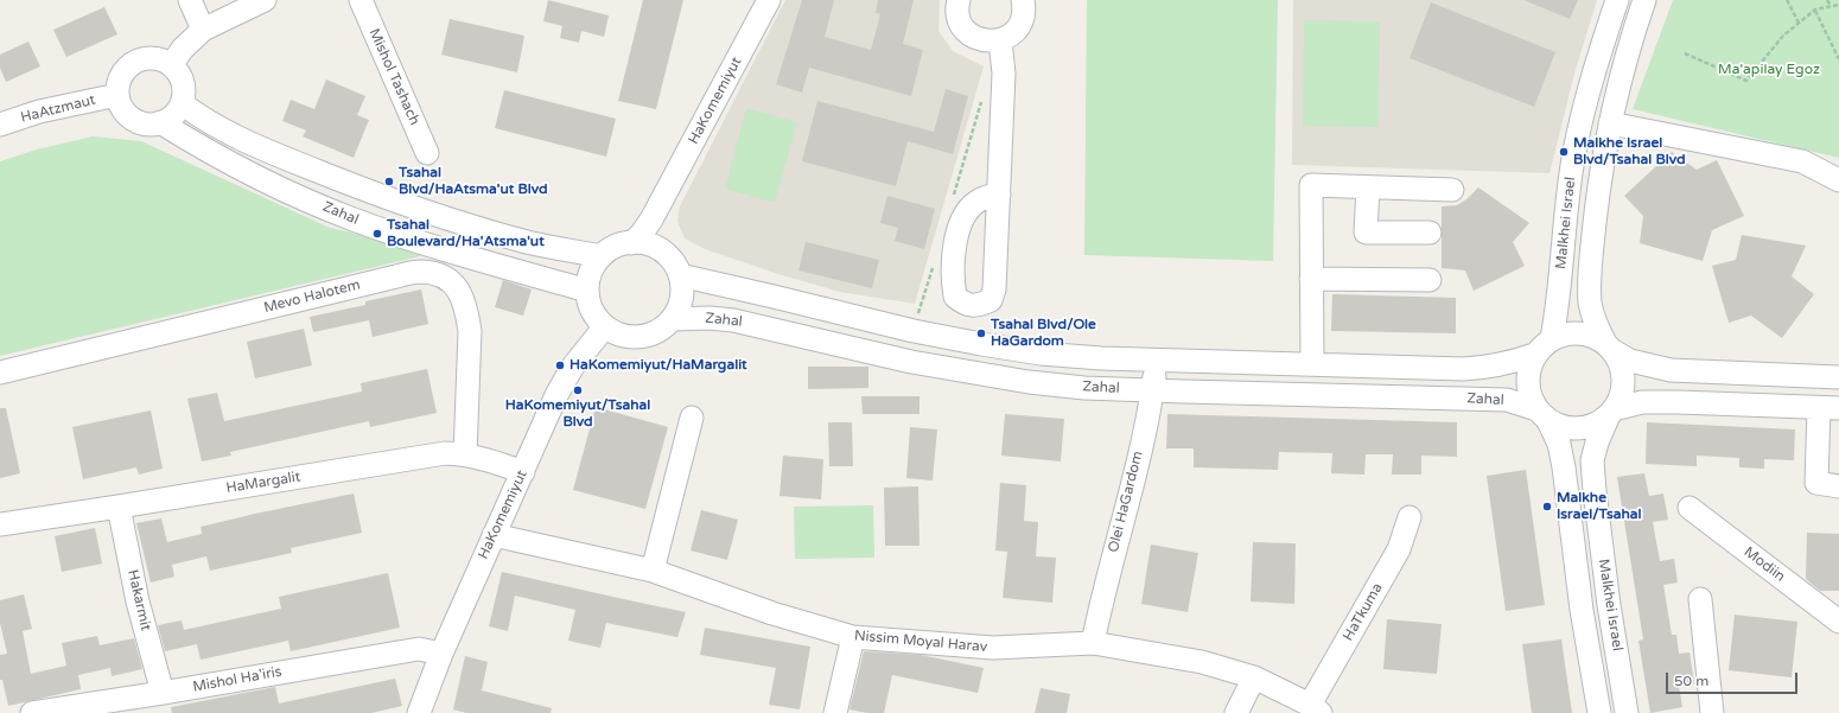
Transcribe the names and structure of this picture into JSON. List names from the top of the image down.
{
  "streets": {
    "street": [
      "Mishol Tashach",
      "HaKomemiyut",
      "HaAtzmaut",
      "Zahal",
      "Malkhei Israel",
      "Mevo Halotem",
      "HaMargalit",
      "Olei HaGardom",
      "Modiin",
      "Hakarmit",
      "HaTkuma",
      "Nissim Moyal Harav",
      "Mishol Ha'iris"
    ]
  },
  "crossings": [
    ["HaKomemiyut", "Zahal"],
    ["HaKomemiyut", "HaMargalit"],
    ["HaKomemiyut", "Nissim Moyal Harav"],
    ["HaKomemiyut", "Mishol Ha'iris"],
    ["HaAtzmaut", "Zahal"],
    ["Zahal", "Malkhei Israel"],
    ["Zahal", "Olei HaGardom"],
    ["Mevo Halotem", "HaMargalit"],
    ["HaMargalit", "Hakarmit"],
    ["Olei HaGardom", "Nissim Moyal Harav"],
    ["Hakarmit", "Mishol Ha'iris"],
    ["HaTkuma", "Nissim Moyal Harav"]
  ],
  "parks": ["Ma'apilay Egoz"],
  "places": [
    "Malkhe Israel Blvd/Tsahal Blvd",
    "Tsahal Blvd/HaAtsma'ut Blvd",
    "Tsahal Boulevard/Ha'Atsma'ut",
    "Tsahal Blvd/Ole HaGardom",
    "HaKomemiyut/HaMargalit",
    "HaKomemiyut/Tsahal Blvd",
    "Malkhe Israel/Tsahal"
  ],
  "scale_bar": "50 m"
}
